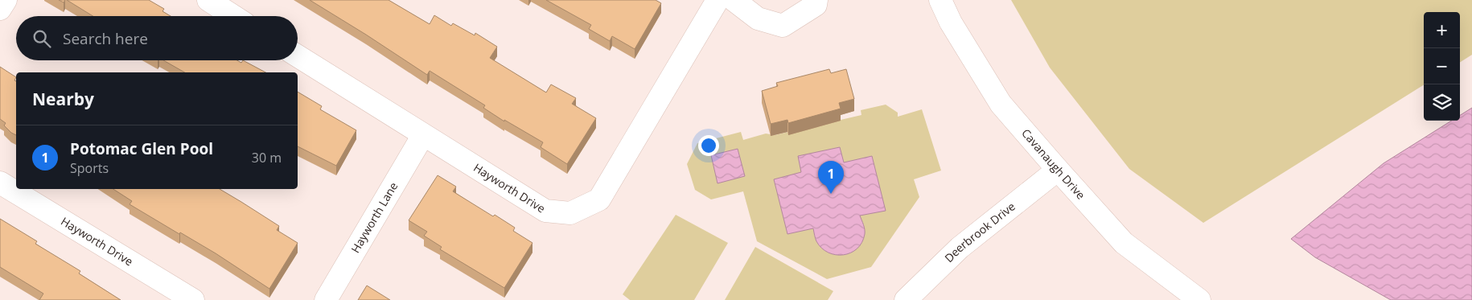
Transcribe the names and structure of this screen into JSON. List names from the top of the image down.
{
  "streets": {
    "street": [
      "Cavanaugh Drive",
      "Hayworth Drive",
      "Hayworth Lane",
      "Deerbrook Drive"
    ]
  },
  "crossings": [
    ["Cavanaugh Drive", "Deerbrook Drive"],
    ["Hayworth Drive", "Hayworth Lane"]
  ],
  "page": {
    "map_buttons": ["+", "−"],
    "search": "Search here",
    "heading": "Nearby",
    "list": [
      {
        "mark": "1",
        "name": "Potomac Glen Pool",
        "note": "Sports",
        "value": "30 m"
      }
    ],
    "pins": "1"
  }
}
